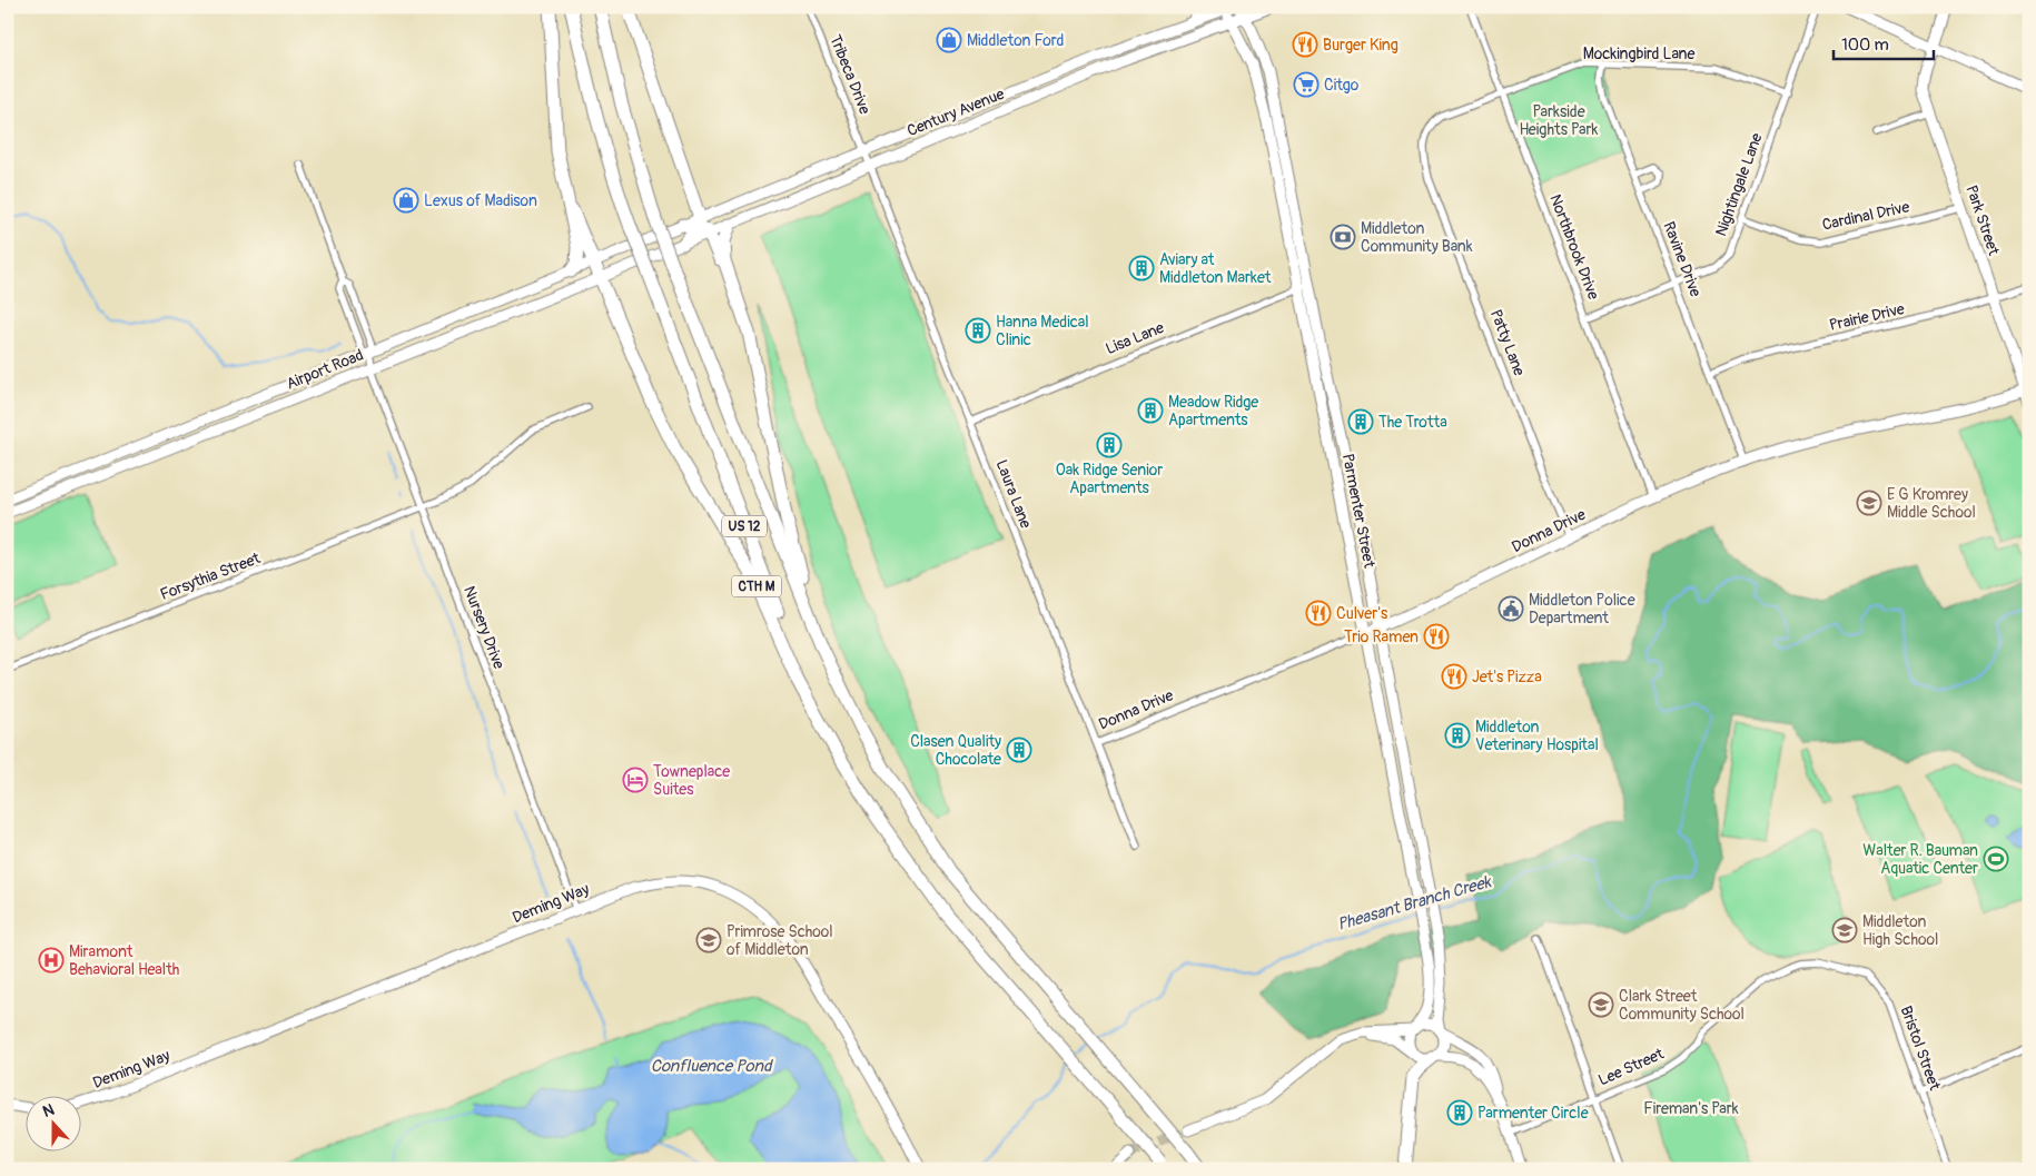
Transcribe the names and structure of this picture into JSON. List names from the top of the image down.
{
  "streets": {
    "highway": ["US 12", "CTH M"],
    "street": [
      "Mockingbird Lane",
      "Tribeca Drive",
      "Century Avenue",
      "Nightingale Lane",
      "Cardinal Drive",
      "Park Street",
      "Northbrook Drive",
      "Ravine Drive",
      "Prairie Drive",
      "Lisa Lane",
      "Patty Lane",
      "Airport Road",
      "Laura Lane",
      "Parmenter Street",
      "Donna Drive",
      "Forsythia Street",
      "Nursery Drive",
      "Deming Way",
      "Bristol Street",
      "Lee Street"
    ]
  },
  "crossings": [
    ["Mockingbird Lane", "Nightingale Lane"],
    ["Mockingbird Lane", "Northbrook Drive"],
    ["Mockingbird Lane", "Ravine Drive"],
    ["Mockingbird Lane", "Patty Lane"],
    ["Tribeca Drive", "Century Avenue"],
    ["Tribeca Drive", "Laura Lane"],
    ["Century Avenue", "Laura Lane"],
    ["Century Avenue", "Parmenter Street"],
    ["Century Avenue", "CTH M"],
    ["Nightingale Lane", "Cardinal Drive"],
    ["Nightingale Lane", "Northbrook Drive"],
    ["Nightingale Lane", "Ravine Drive"],
    ["Cardinal Drive", "Park Street"],
    ["Park Street", "Prairie Drive"],
    ["Park Street", "Donna Drive"],
    ["Northbrook Drive", "Donna Drive"],
    ["Ravine Drive", "Prairie Drive"],
    ["Ravine Drive", "Donna Drive"],
    ["Lisa Lane", "Laura Lane"],
    ["Lisa Lane", "Parmenter Street"],
    ["Patty Lane", "Donna Drive"],
    ["Airport Road", "CTH M"],
    ["Airport Road", "Nursery Drive"],
    ["Laura Lane", "Donna Drive"],
    ["Parmenter Street", "Donna Drive"],
    ["US 12", "CTH M"],
    ["Forsythia Street", "Nursery Drive"],
    ["Nursery Drive", "Deming Way"],
    ["Bristol Street", "Lee Street"]
  ],
  "water": ["Pheasant Branch Creek", "Confluence Pond"],
  "parks": ["Parkside Heights Park", "Fireman's Park"],
  "places": {
    "shop": ["Middleton Ford", "Lexus of Madison"],
    "restaurant": [
      "Burger King",
      "Culver's",
      "Trio Ramen",
      "Jet's Pizza"
    ],
    "supermarket": ["Citgo"],
    "bank": ["Middleton Community Bank"],
    "building": [
      "Aviary at Middleton Market",
      "Hanna Medical Clinic",
      "Meadow Ridge Apartments",
      "The Trotta",
      "Oak Ridge Senior Apartments",
      "Middleton Veterinary Hospital",
      "Clasen Quality Chocolate",
      "Parmenter Circle"
    ],
    "school or university": [
      "E G Kromrey Middle School",
      "Middleton High School",
      "Primrose School of Middleton",
      "Clark Street Community School"
    ],
    "public building": ["Middleton Police Department"],
    "hotel": ["Towneplace Suites"],
    "sports": ["Walter R. Bauman Aquatic Center"],
    "hospital": ["Miramont Behavioral Health"]
  },
  "scale_bar": "100 m",
  "north": "top"
}
